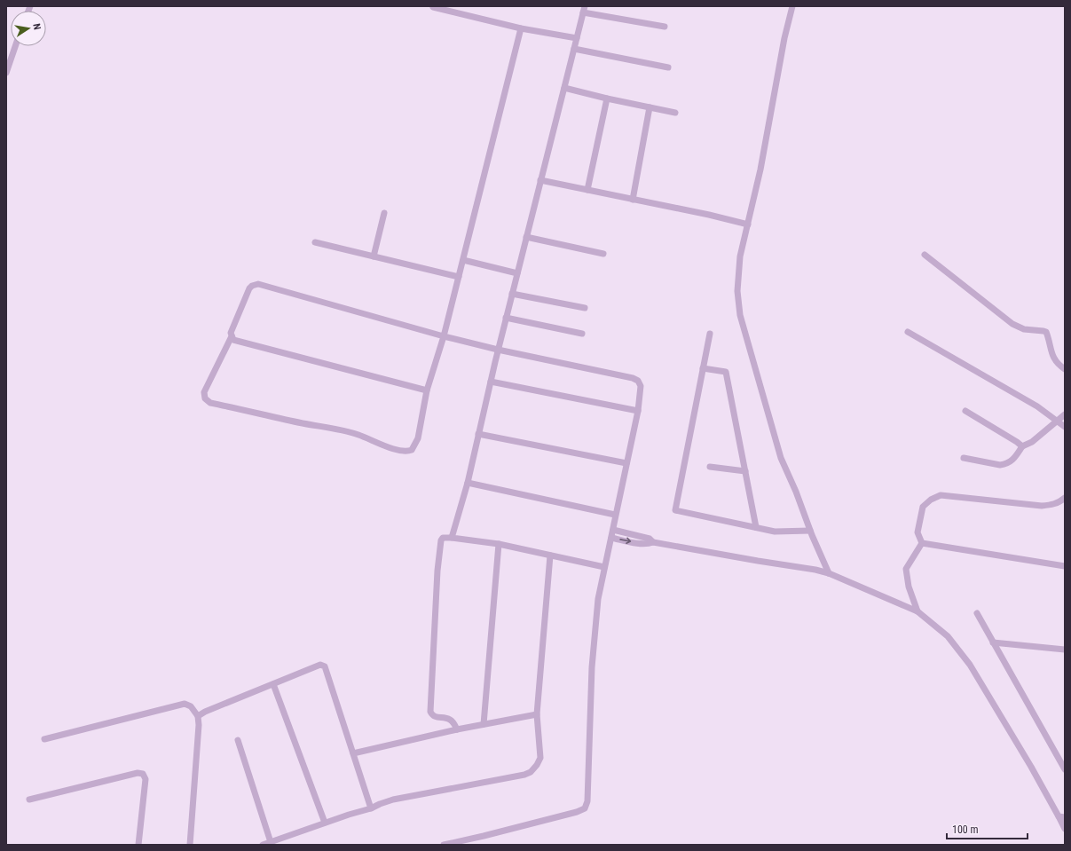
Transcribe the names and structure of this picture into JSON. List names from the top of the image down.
{
  "scale_bar": "100 m",
  "north": "right"
}
